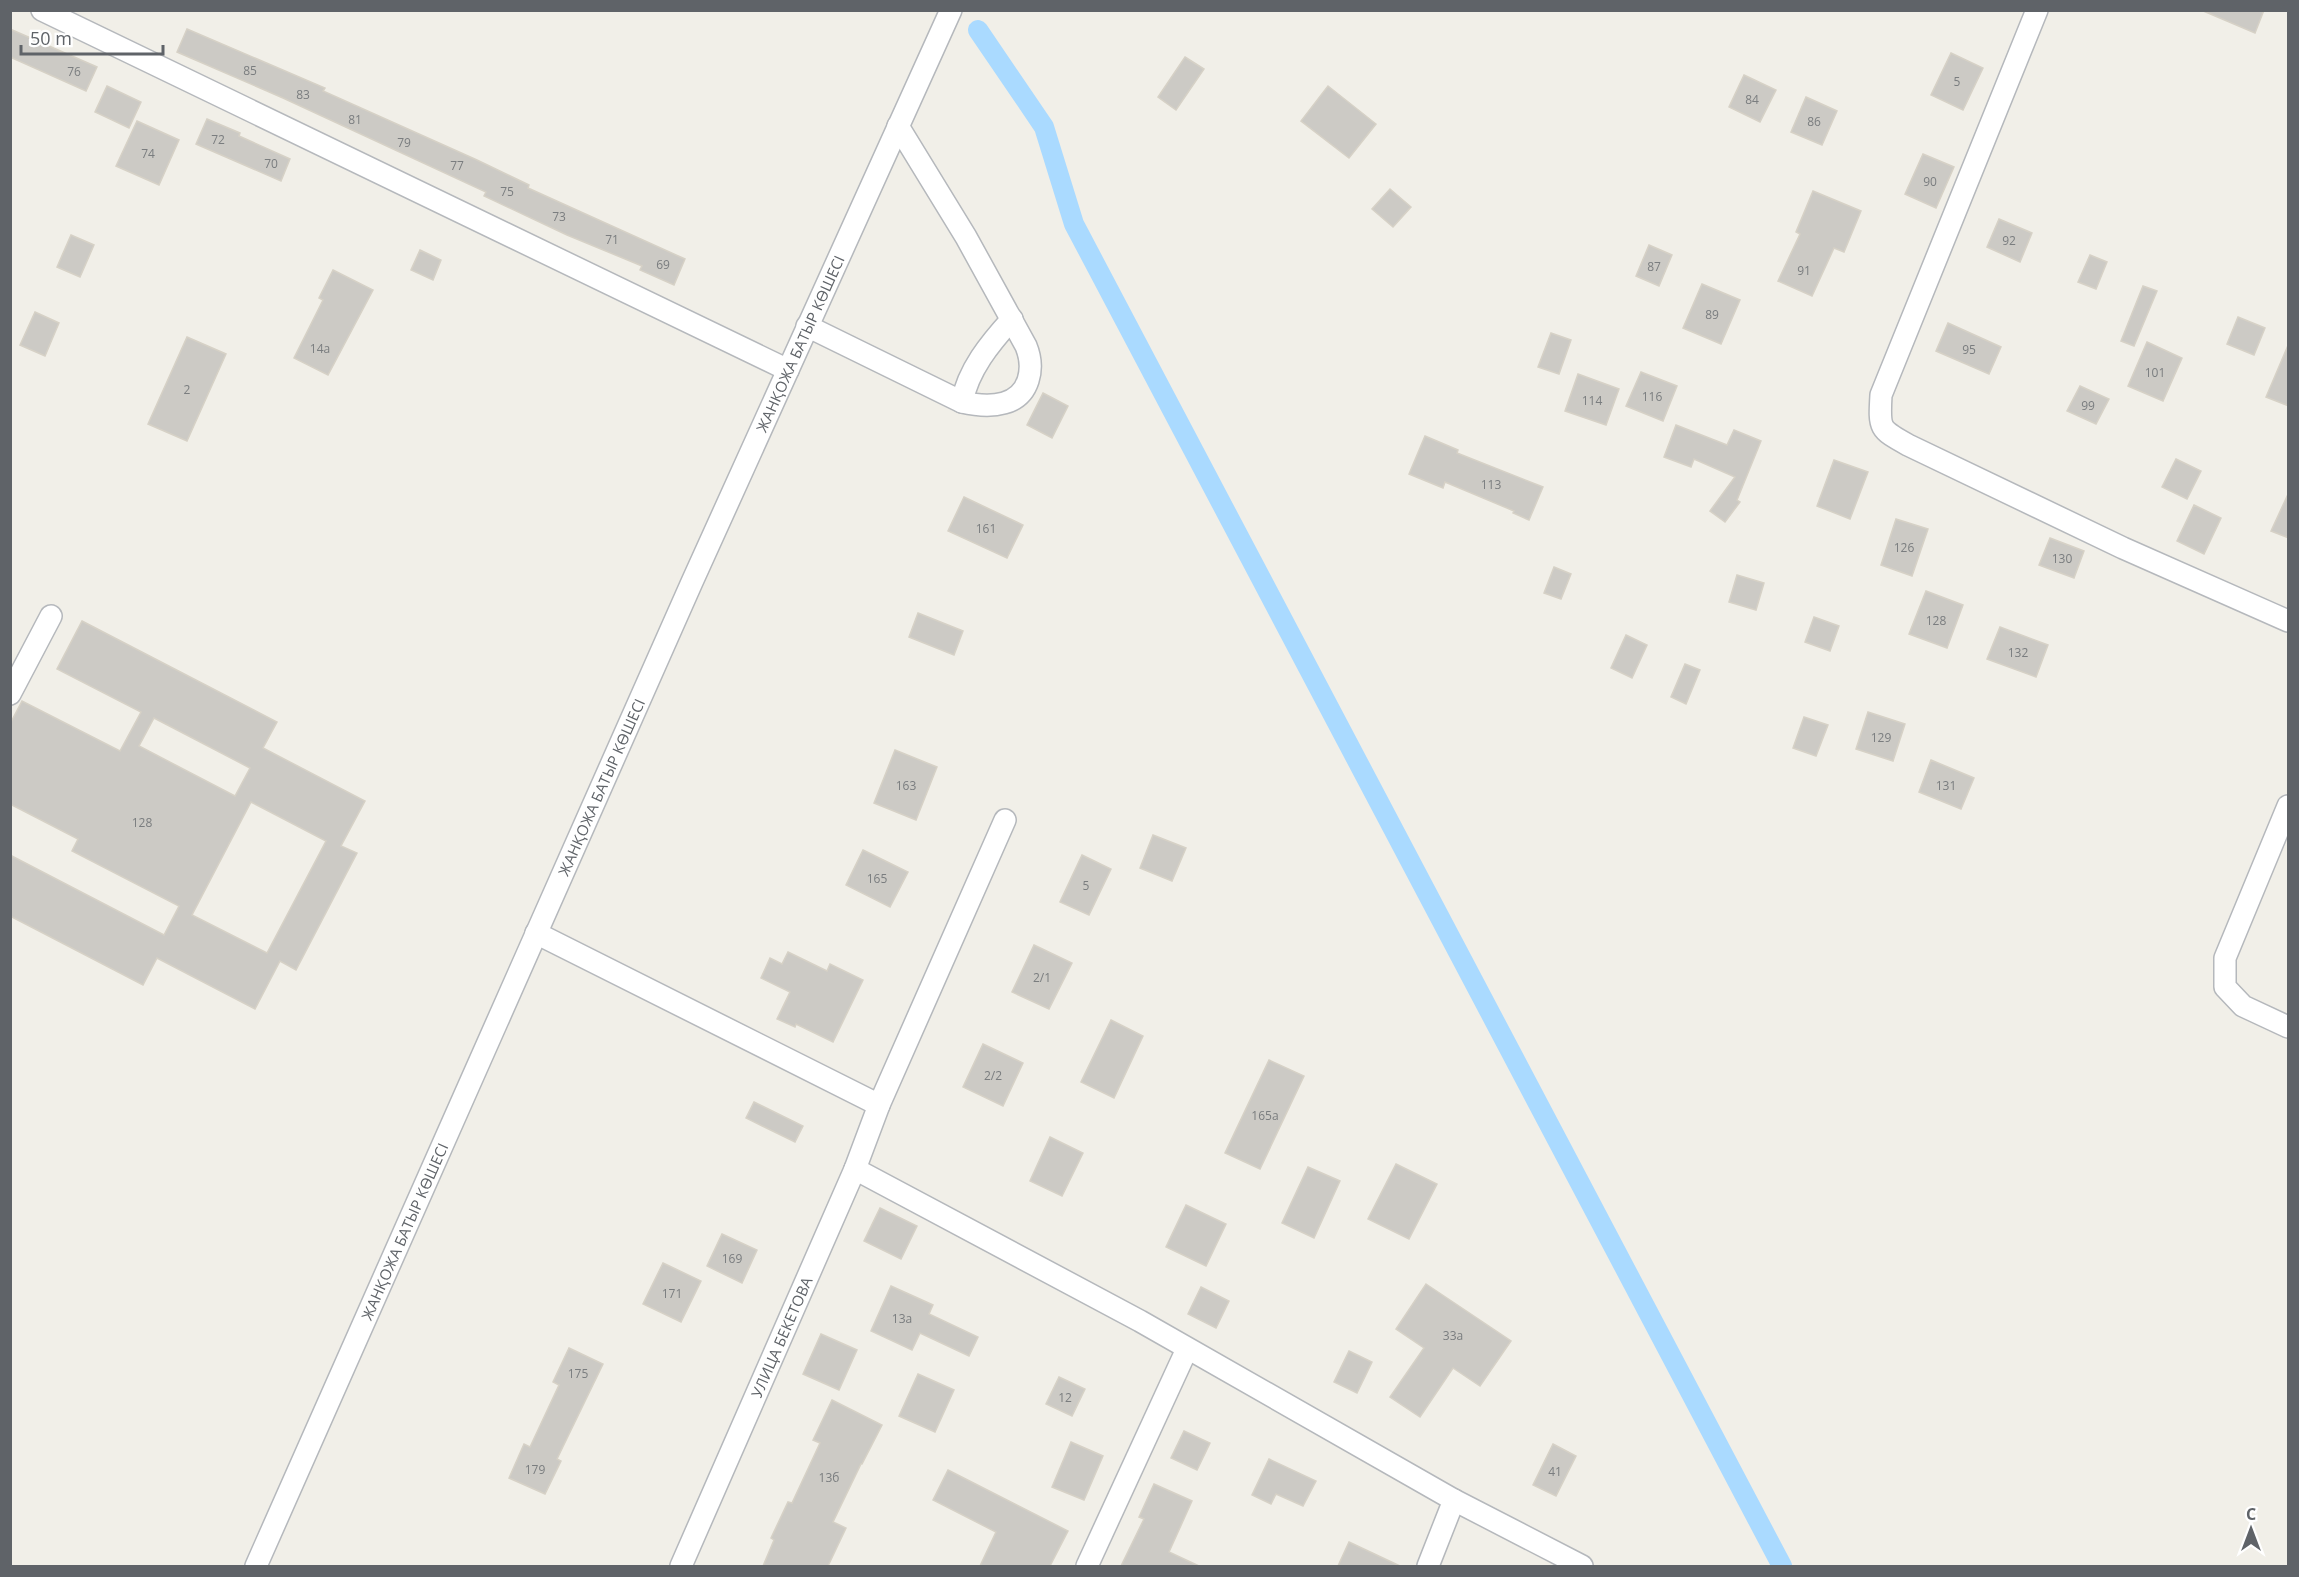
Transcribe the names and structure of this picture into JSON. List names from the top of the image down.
{
  "streets": {
    "street": ["ЖАНҚОЖА БАТЫР КӨШЕСІ", "УЛИЦА БЕКЕТОВА"]
  },
  "house_numbers": [
    "85",
    "76",
    "5",
    "83",
    "84",
    "81",
    "86",
    "72",
    "79",
    "74",
    "70",
    "77",
    "90",
    "75",
    "73",
    "71",
    "92",
    "69",
    "87",
    "91",
    "89",
    "14а",
    "95",
    "101",
    "2",
    "116",
    "114",
    "99",
    "113",
    "161",
    "126",
    "130",
    "128",
    "132",
    "129",
    "163",
    "131",
    "128",
    "165",
    "5",
    "2/1",
    "2/2",
    "165а",
    "169",
    "171",
    "13а",
    "33а",
    "175",
    "12",
    "179",
    "41",
    "13б"
  ],
  "scale_bar": "50 m",
  "north": "top"
}
